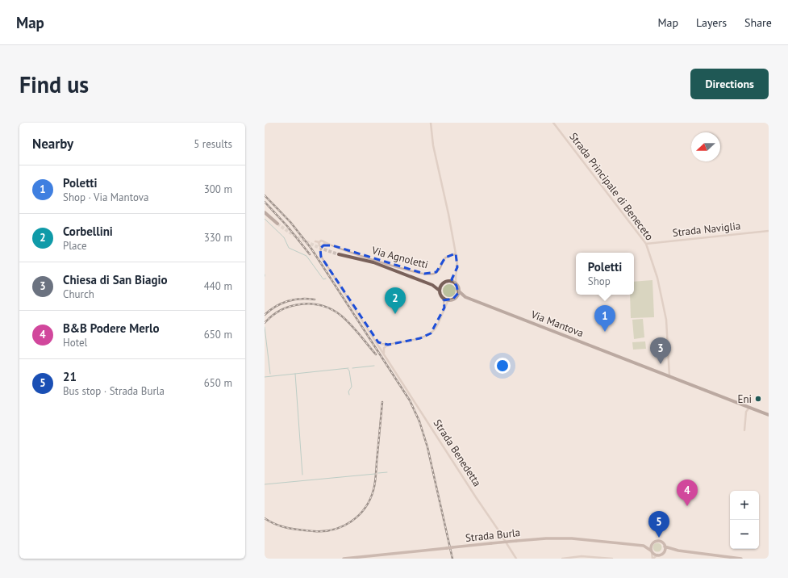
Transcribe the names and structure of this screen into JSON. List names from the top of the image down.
{
  "streets": {
    "main road": ["Via Mantova", "Strada Burla"],
    "street": [
      "Strada Principale di Beneceto",
      "Strada Naviglia",
      "Via Agnoletti",
      "Strada Benedetta"
    ]
  },
  "crossings": [
    ["Strada Principale di Beneceto", "Strada Naviglia"],
    ["Strada Principale di Beneceto", "Via Mantova"],
    ["Via Agnoletti", "Strada Benedetta"]
  ],
  "places": ["Eni"],
  "north": "left",
  "page": {
    "header": "Map",
    "nav": ["Map", "Layers", "Share"],
    "buttons": "Directions",
    "title": "Find us",
    "heading": ["Nearby", "5 results"],
    "list": [
      {
        "mark": "1",
        "name": "Poletti",
        "note": "Shop · Via Mantova",
        "value": "300 m"
      },
      {
        "mark": "2",
        "name": "Corbellini",
        "note": "Place",
        "value": "330 m"
      },
      {
        "mark": "3",
        "name": "Chiesa di San Biagio",
        "note": "Church",
        "value": "440 m"
      },
      {
        "mark": "4",
        "name": "B&B Podere Merlo",
        "note": "Hotel",
        "value": "650 m"
      },
      {
        "mark": "5",
        "name": "21",
        "note": "Bus stop · Strada Burla",
        "value": "650 m"
      }
    ],
    "popup": ["Poletti", "Shop"],
    "pins": [
      "2",
      "1",
      "3",
      "4",
      "5"
    ],
    "map_buttons": ["+", "−"]
  }
}
